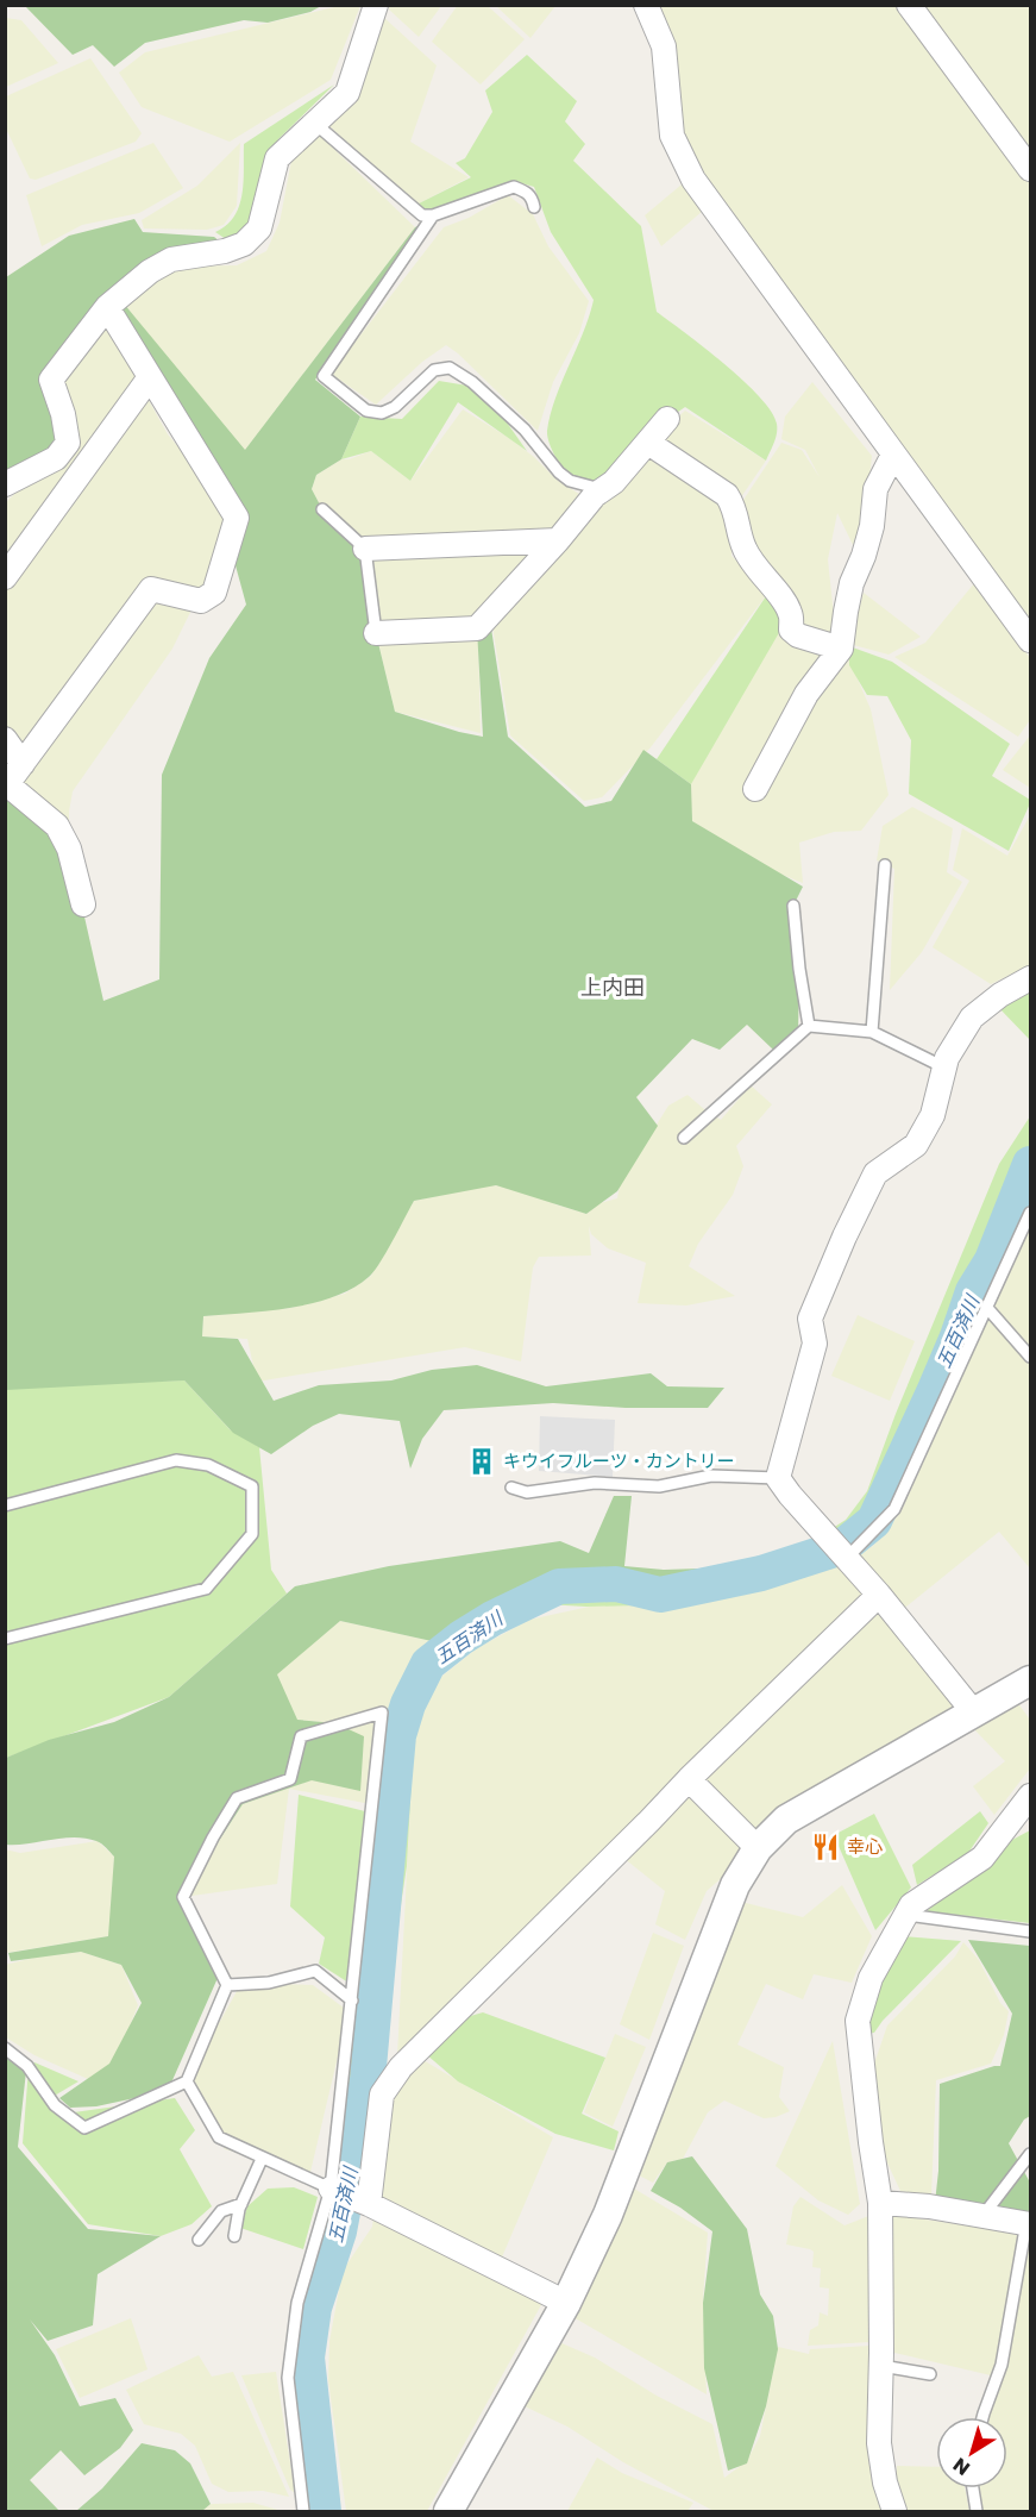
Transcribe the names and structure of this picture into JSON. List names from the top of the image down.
{
  "districts": ["上内田"],
  "water": ["五百済川"],
  "places": {
    "building": ["キウイフルーツ・カントリー"],
    "restaurant": ["幸心"]
  },
  "north": "bottom left"
}
